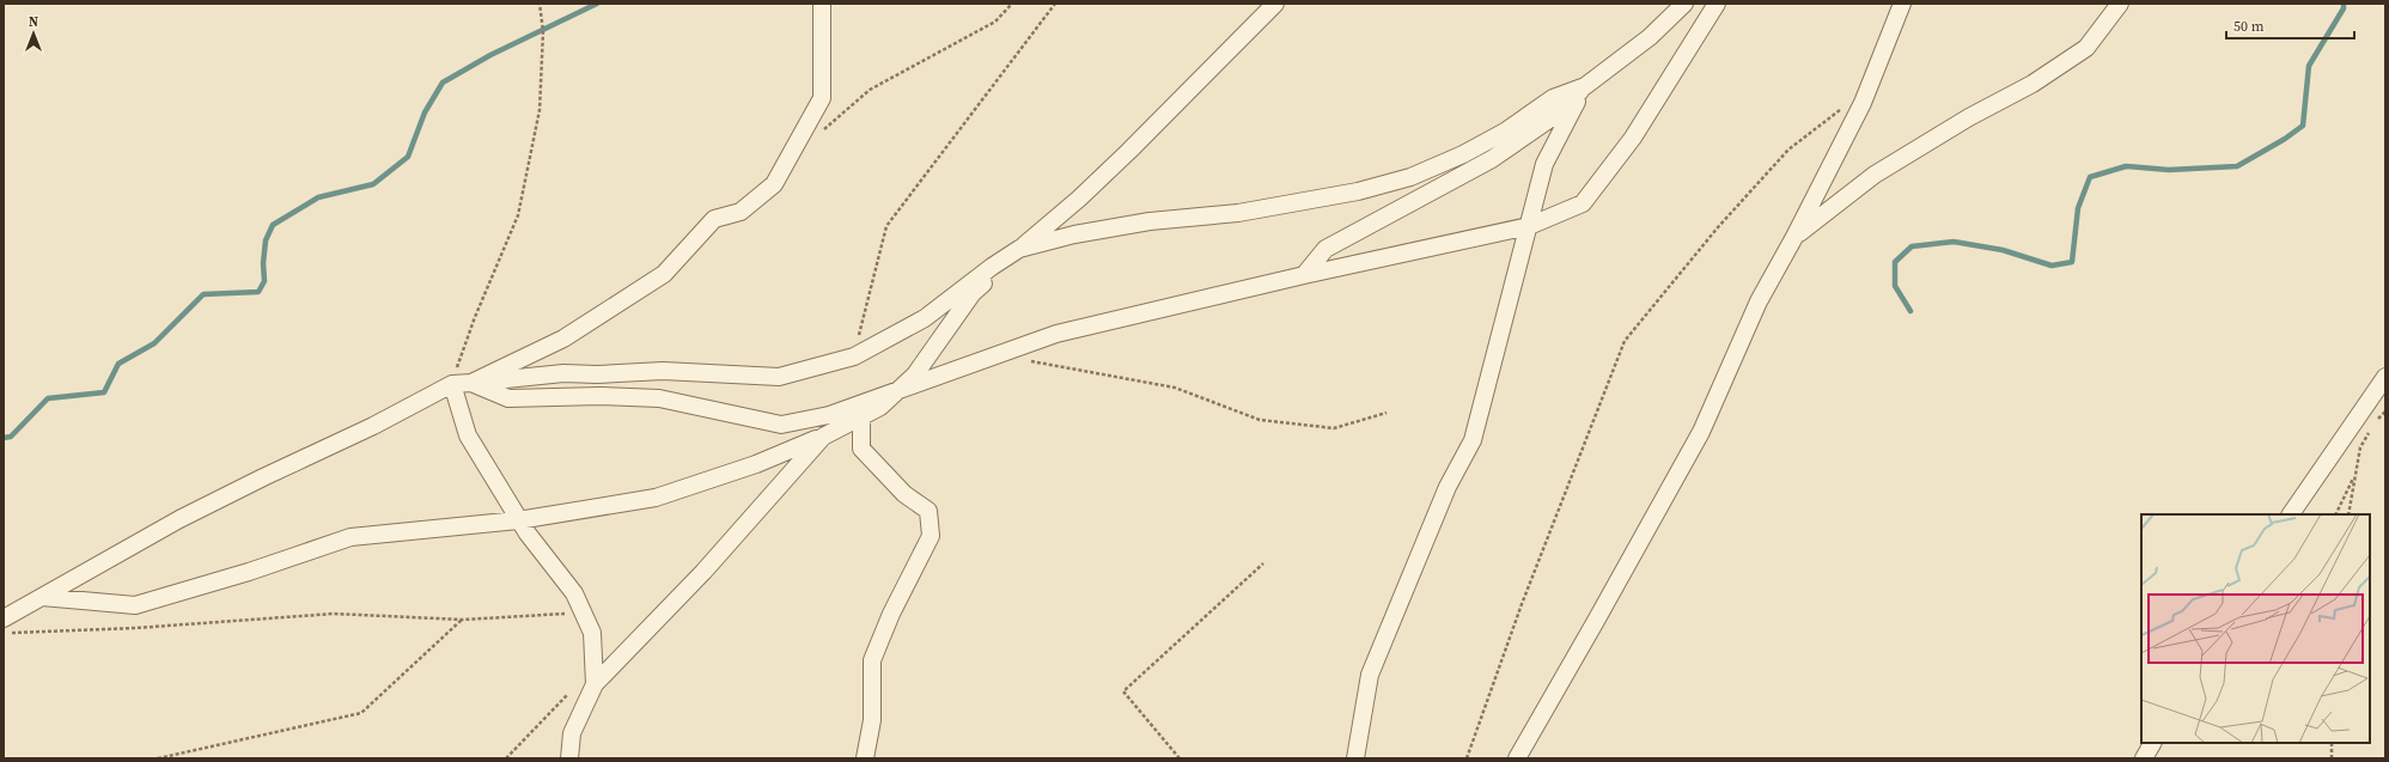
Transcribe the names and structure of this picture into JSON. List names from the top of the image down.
{
  "scale_bar": "50 m",
  "north": "top"
}
